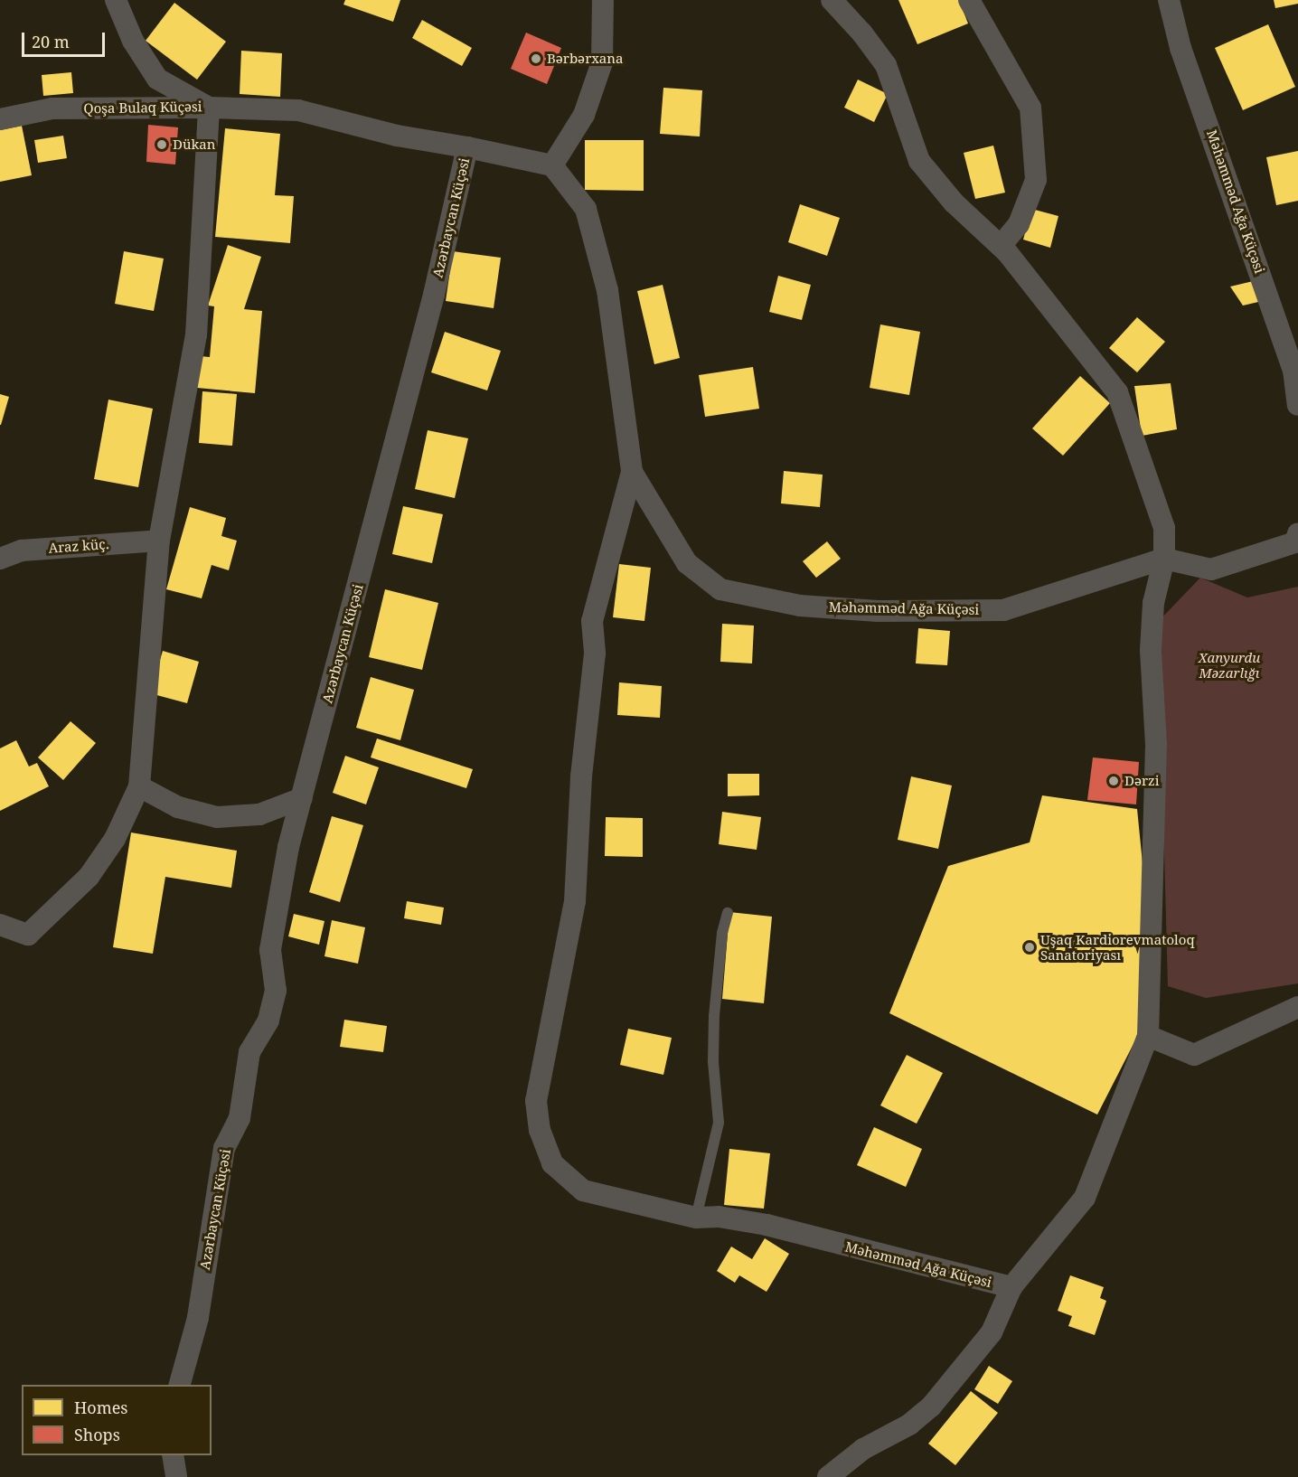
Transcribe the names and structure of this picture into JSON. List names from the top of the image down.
{
  "streets": {
    "street": [
      "Qoşa Bulaq Küçəsi",
      "Məhəmməd Ağa Küçəsi",
      "Azərbaycan Küçəsi",
      "Araz küç."
    ]
  },
  "crossings": [
    ["Qoşa Bulaq Küçəsi", "Azərbaycan Küçəsi"]
  ],
  "parks": ["Xanyurdu Məzarlığı"],
  "places": [
    "Bərbərxana",
    "Dükan",
    "Dərzi",
    "Uşaq Kardiorevmatoloq Sanatoriyası"
  ],
  "legend": ["Homes", "Shops"],
  "scale_bar": "20 m"
}
